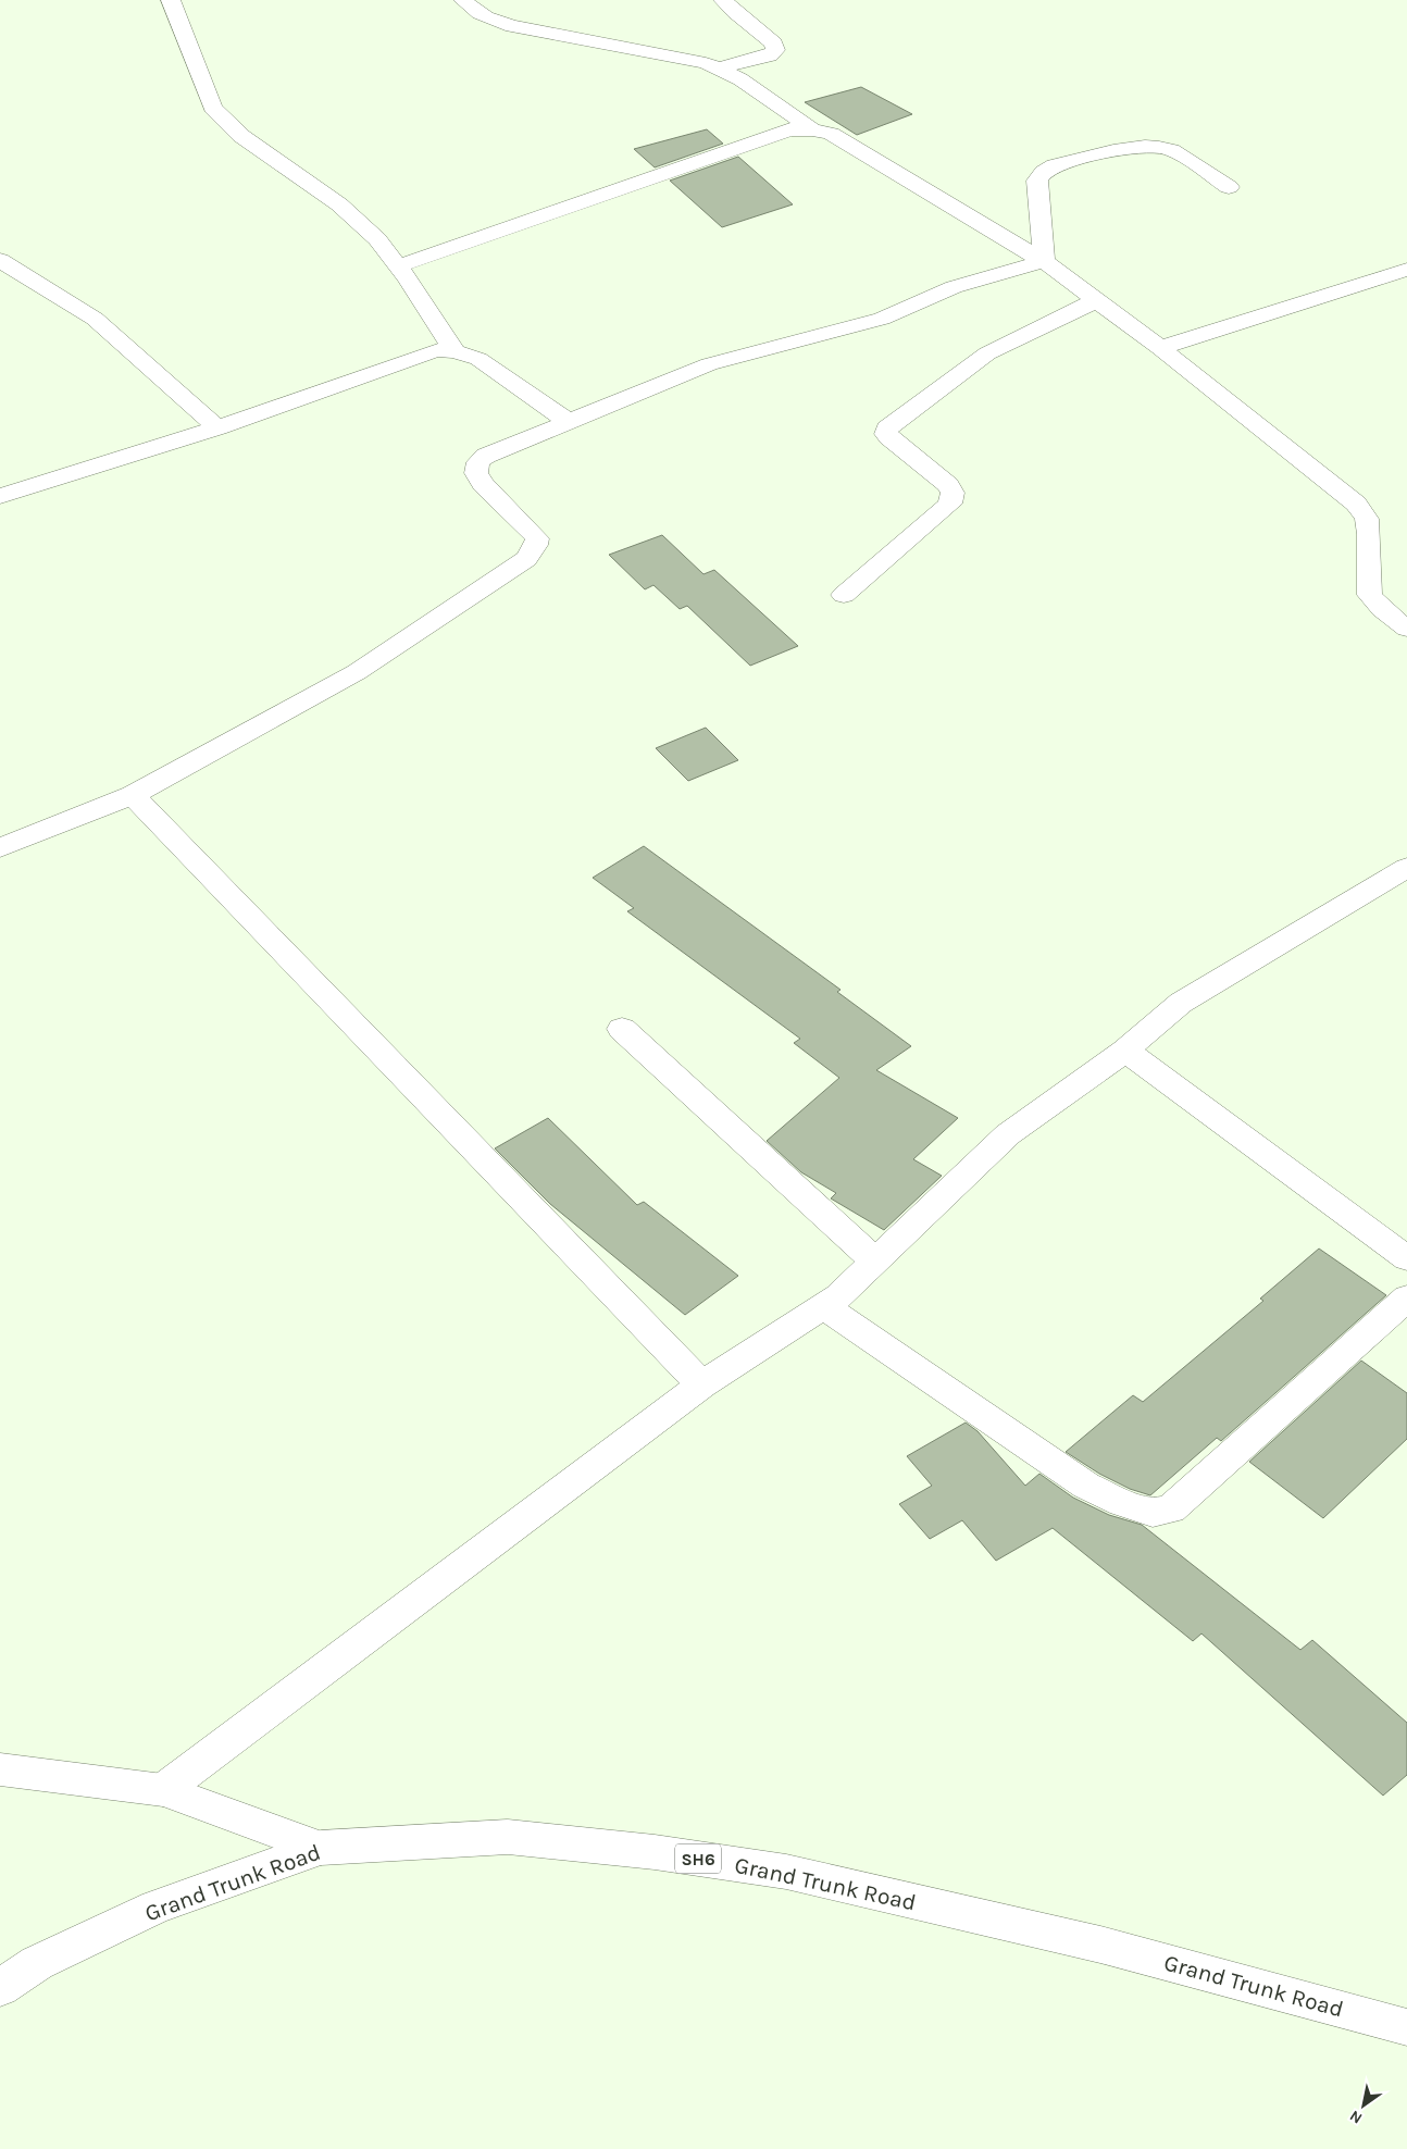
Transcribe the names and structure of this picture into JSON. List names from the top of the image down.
{
  "streets": {
    "street": ["SH6", "Grand Trunk Road"]
  },
  "north": "bottom left"
}
